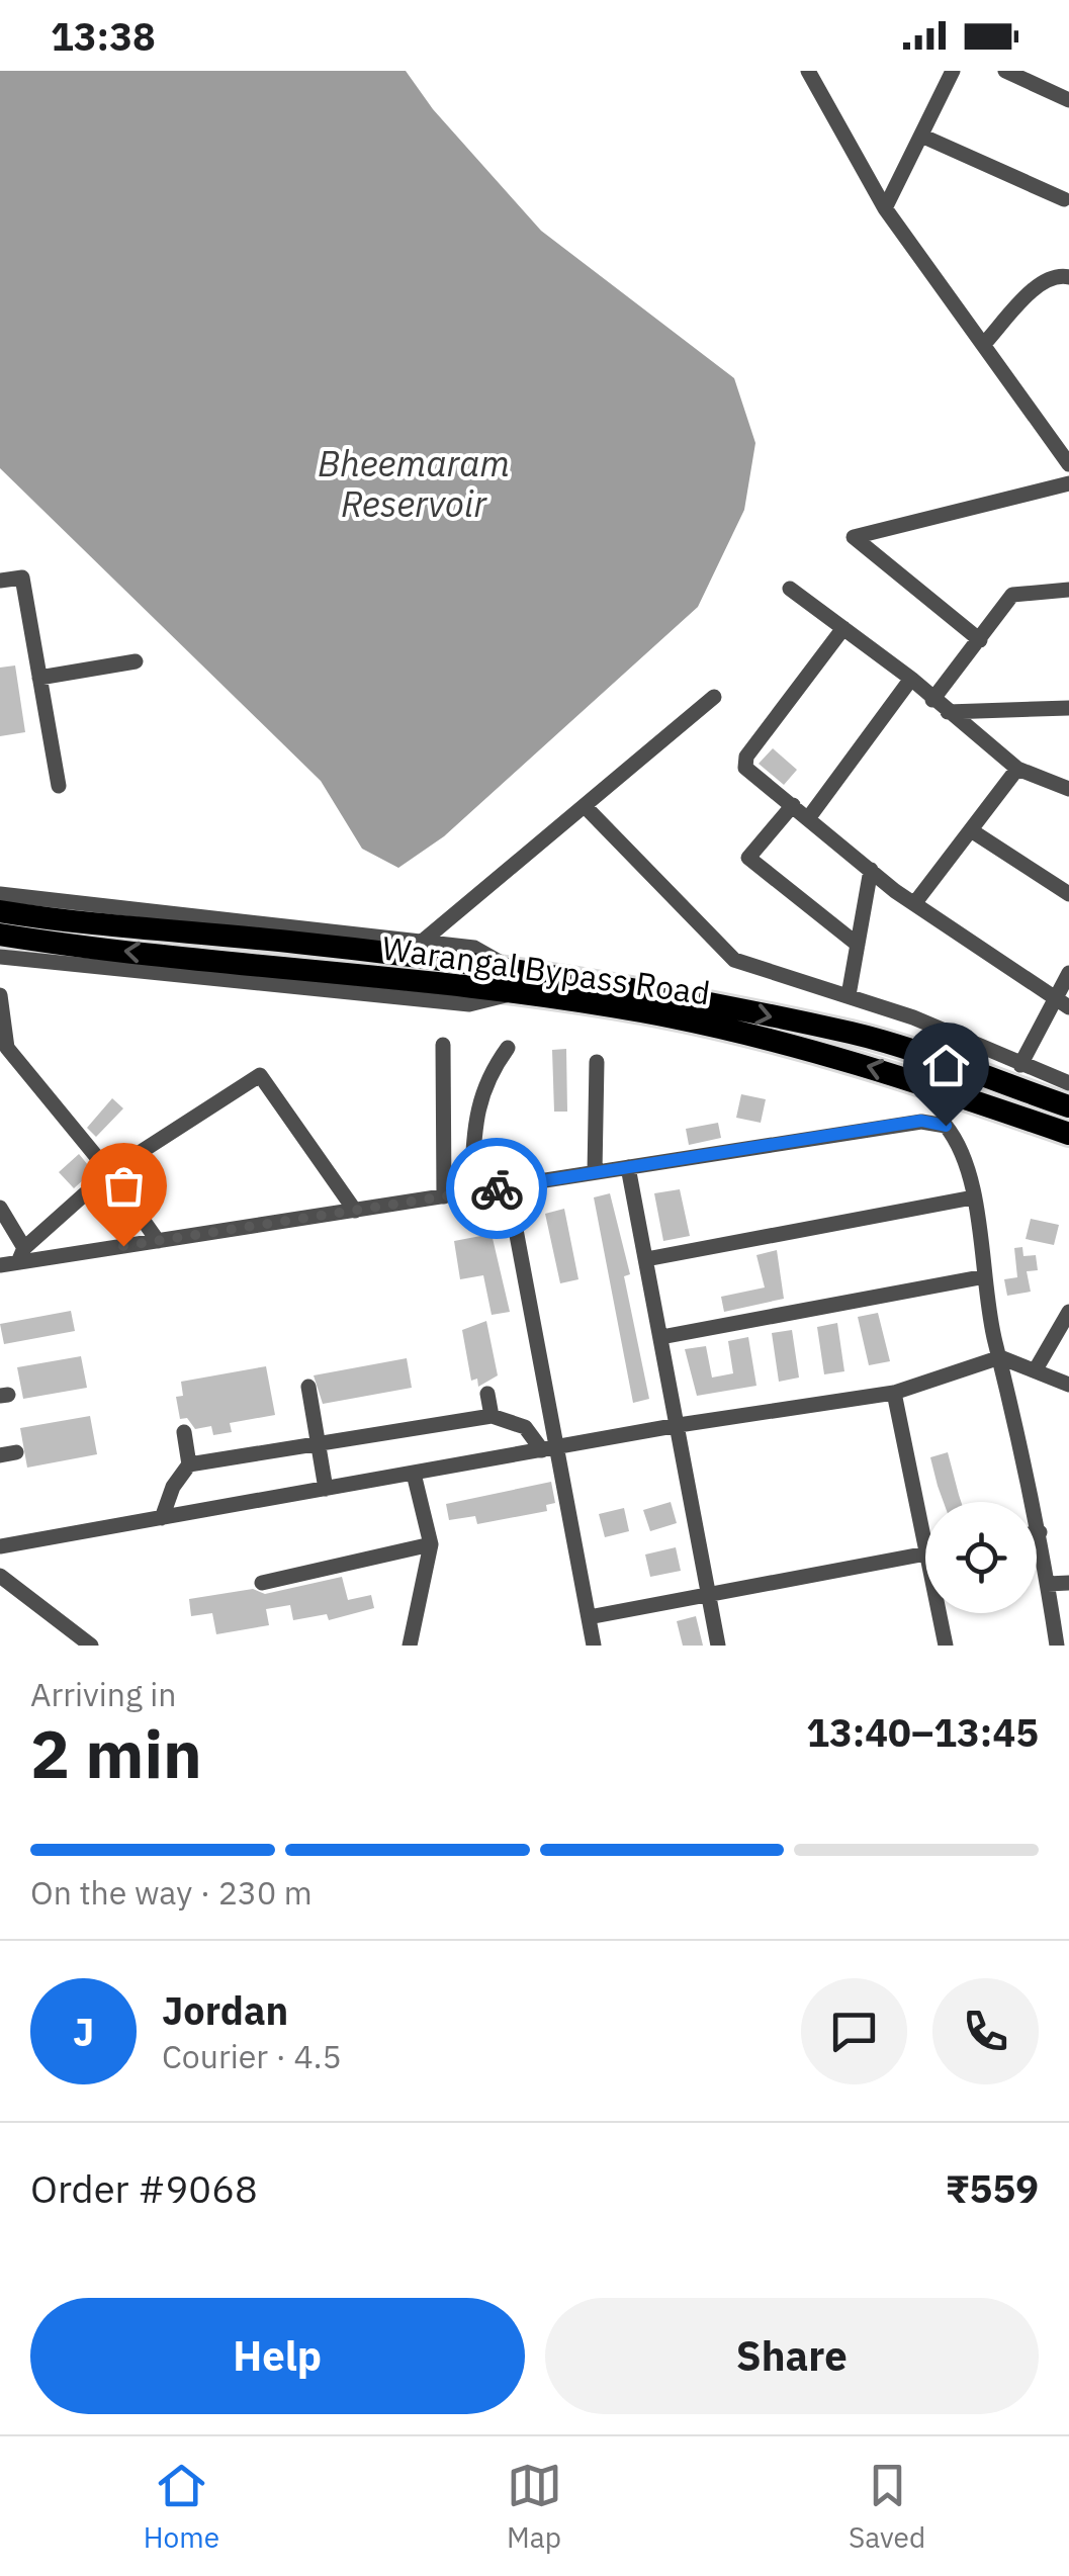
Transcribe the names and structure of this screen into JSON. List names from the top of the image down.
{
  "streets": {
    "highway": ["Warangal Bypass Road"]
  },
  "water": ["Bheemaram Reservoir"],
  "page": {
    "status": "13:38",
    "heading": ["2 min", "Arriving in", "13:40–13:45"],
    "panel": [
      "Jordan",
      "Courier · 4.5",
      "Order #9068",
      "₹559"
    ],
    "bar": "On the way · 230 m",
    "round": "J",
    "buttons": ["Help", "Share"],
    "tabs": ["Home", "Map", "Saved"]
  }
}
